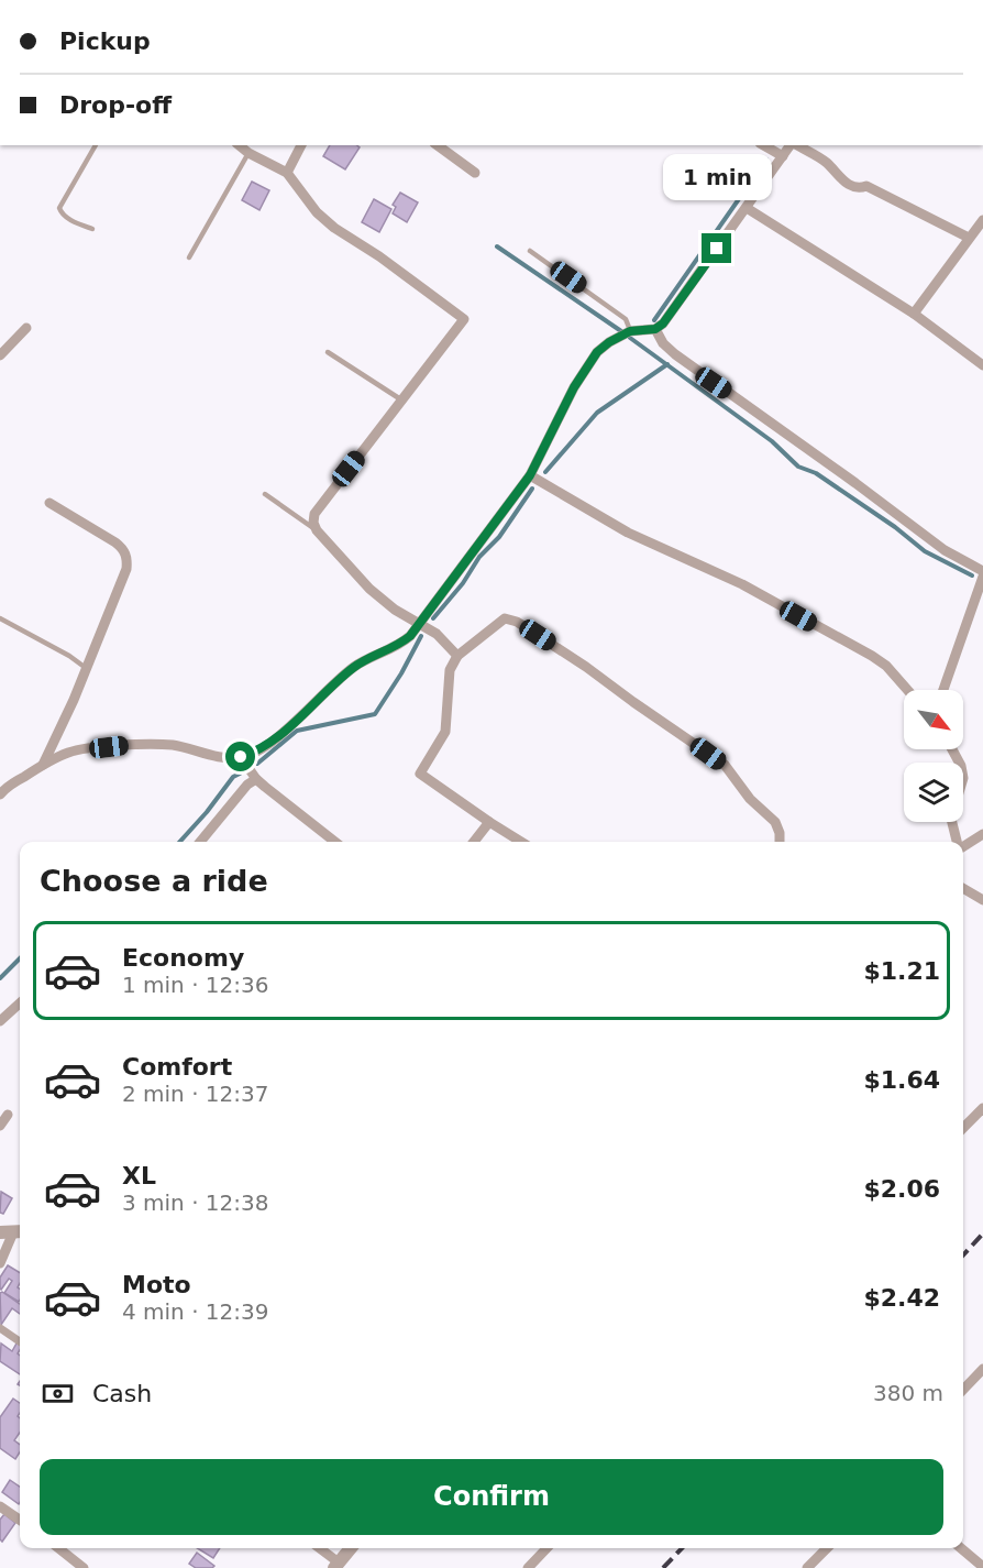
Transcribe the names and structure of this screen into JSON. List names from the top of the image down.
{
  "north": "bottom right",
  "page": {
    "banner": ["Pickup", "Drop-off"],
    "bubble": "1 min",
    "heading": "Choose a ride",
    "list": [
      {
        "name": "Economy",
        "note": "1 min · 12:36",
        "value": "$1.21"
      },
      {
        "name": "Comfort",
        "note": "2 min · 12:37",
        "value": "$1.64"
      },
      {
        "name": "XL",
        "note": "3 min · 12:38",
        "value": "$2.06"
      },
      {
        "name": "Moto",
        "note": "4 min · 12:39",
        "value": "$2.42"
      }
    ],
    "pay": ["Cash", "380 m"],
    "buttons": "Confirm"
  }
}
